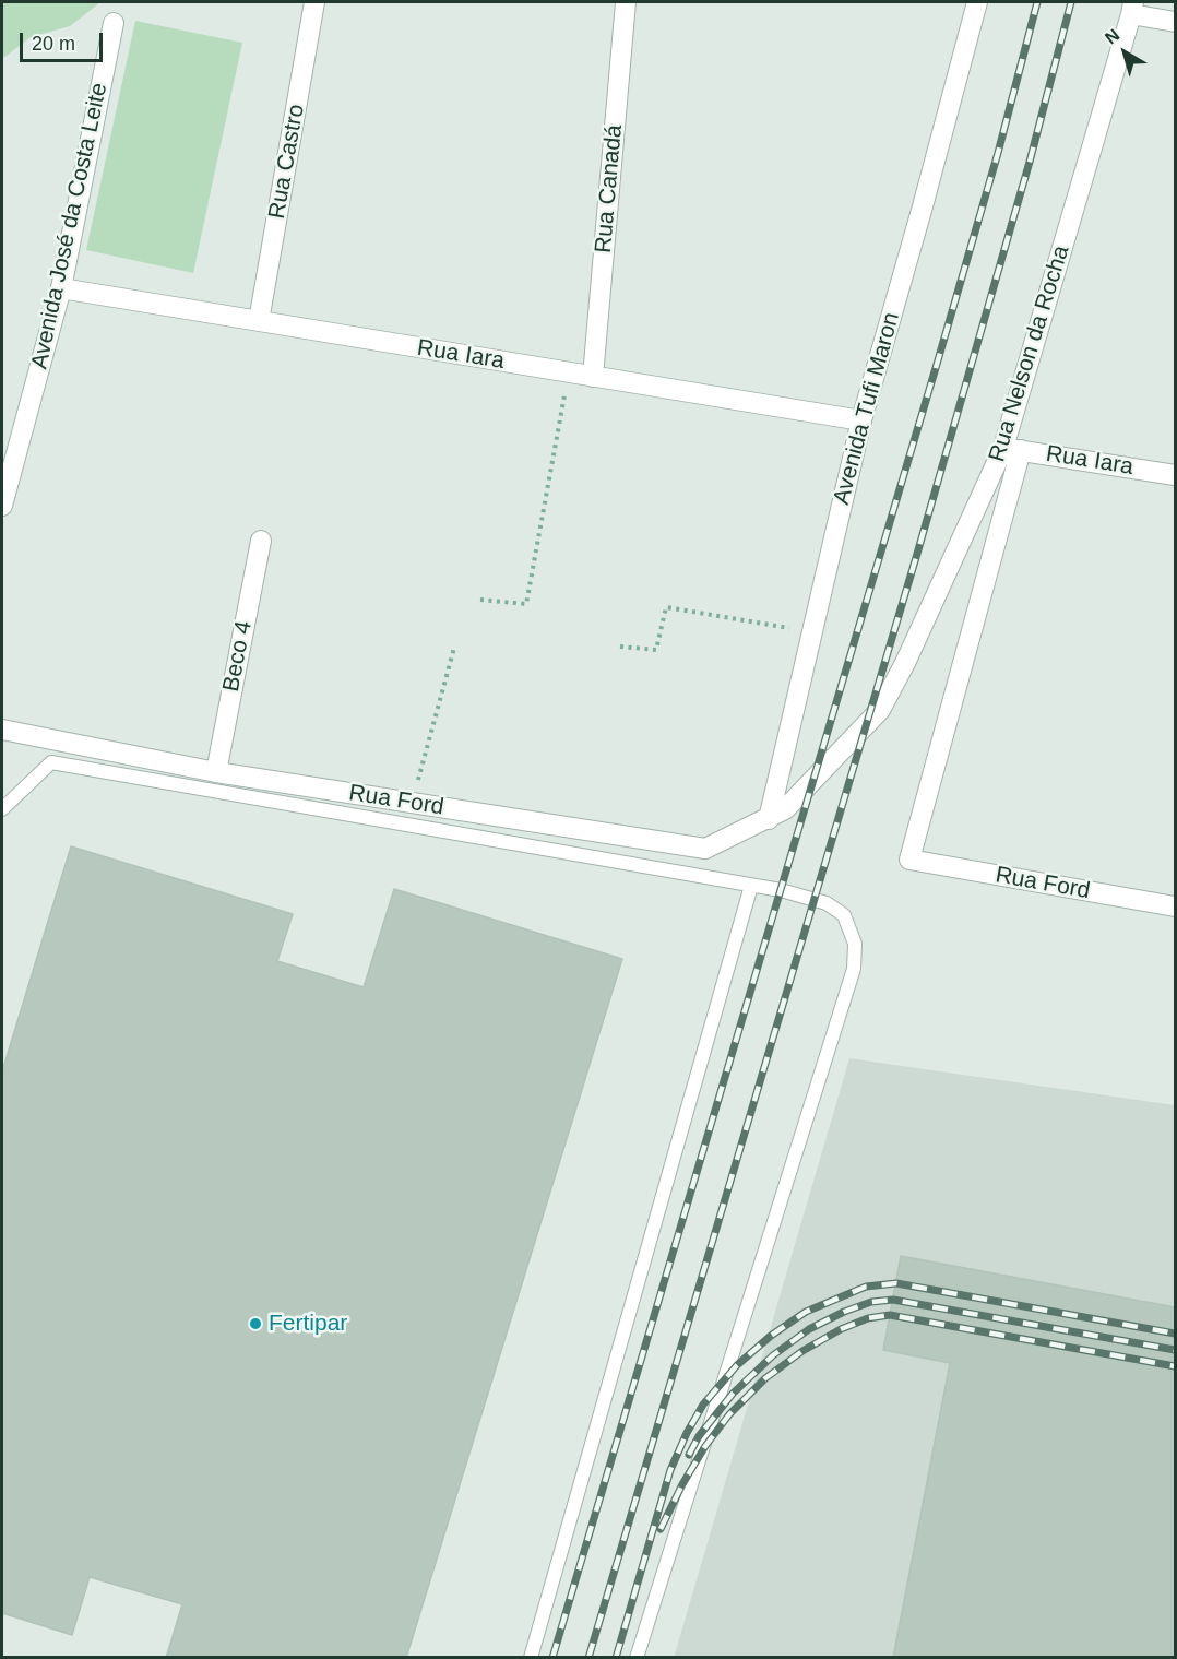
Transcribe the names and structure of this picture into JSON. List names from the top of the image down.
{
  "streets": {
    "street": [
      "Rua Castro",
      "Rua Canadá",
      "Avenida José da Costa Leite",
      "Rua Nelson da Rocha",
      "Rua Iara",
      "Avenida Tufi Maron",
      "Beco 4",
      "Rua Ford"
    ]
  },
  "crossings": [
    ["Rua Castro", "Rua Iara"],
    ["Rua Canadá", "Rua Iara"],
    ["Avenida José da Costa Leite", "Rua Iara"],
    ["Rua Nelson da Rocha", "Rua Iara"],
    ["Rua Nelson da Rocha", "Avenida Tufi Maron"],
    ["Rua Nelson da Rocha", "Rua Ford"],
    ["Rua Iara", "Avenida Tufi Maron"],
    ["Rua Iara", "Rua Ford"],
    ["Avenida Tufi Maron", "Rua Ford"],
    ["Beco 4", "Rua Ford"]
  ],
  "places": ["Fertipar"],
  "scale_bar": "20 m",
  "north": "top left"
}
